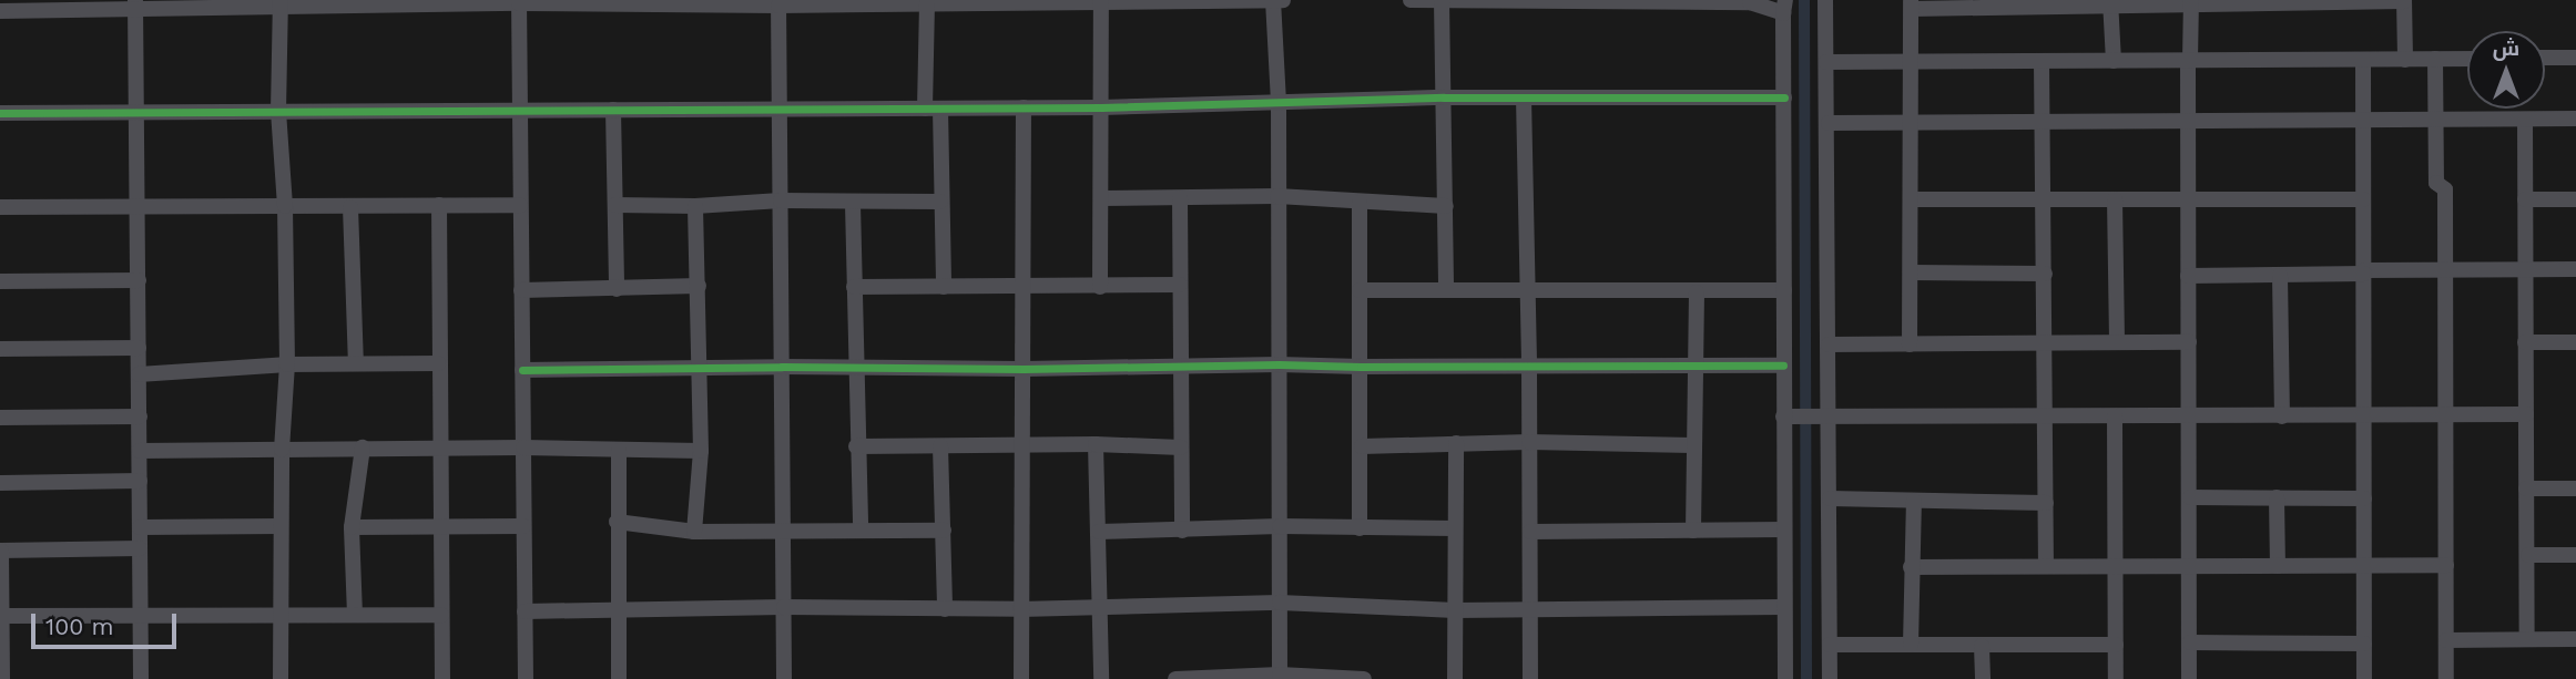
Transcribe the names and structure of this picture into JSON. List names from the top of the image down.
{
  "scale_bar": "100 m",
  "north": "top"
}
